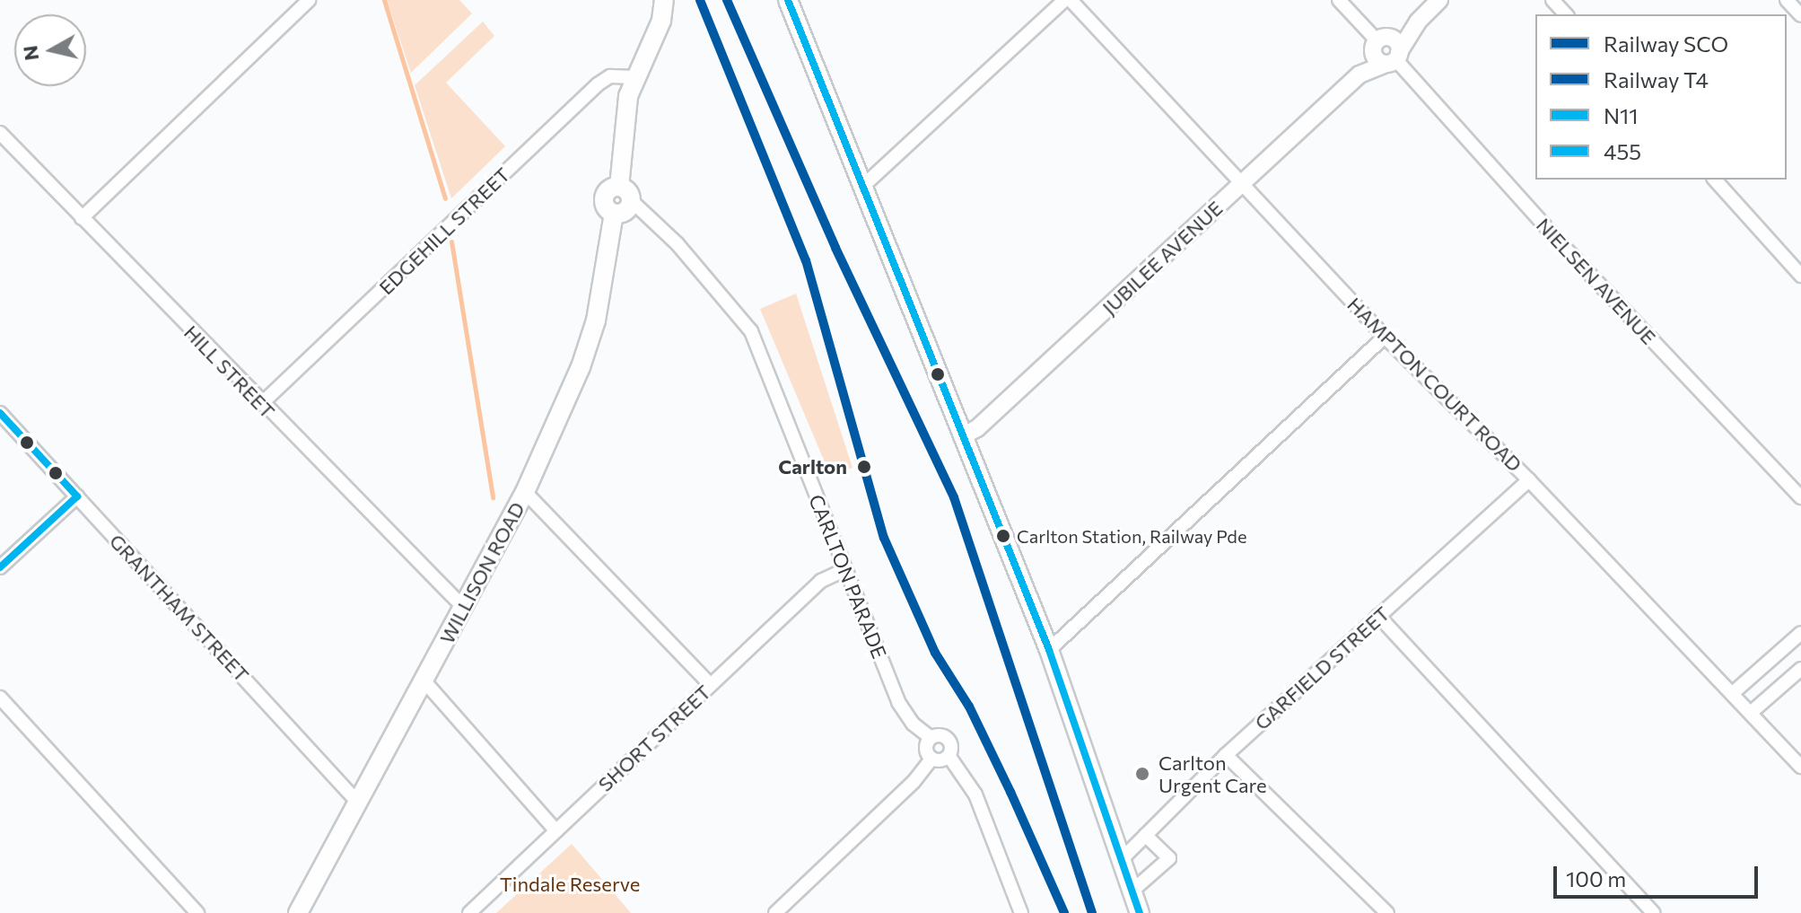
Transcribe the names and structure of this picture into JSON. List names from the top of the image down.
{
  "streets": {
    "main road": ["WILLISON ROAD"],
    "street": [
      "EDGEHILL STREET",
      "JUBILEE AVENUE",
      "NIELSEN AVENUE",
      "HILL STREET",
      "HAMPTON COURT ROAD",
      "CARLTON PARADE",
      "GRANTHAM STREET",
      "GARFIELD STREET",
      "SHORT STREET"
    ]
  },
  "crossings": [
    ["EDGEHILL STREET", "HILL STREET"],
    ["JUBILEE AVENUE", "NIELSEN AVENUE"],
    ["JUBILEE AVENUE", "HAMPTON COURT ROAD"],
    ["HILL STREET", "WILLISON ROAD"],
    ["HAMPTON COURT ROAD", "GARFIELD STREET"],
    ["WILLISON ROAD", "CARLTON PARADE"],
    ["WILLISON ROAD", "GRANTHAM STREET"],
    ["CARLTON PARADE", "SHORT STREET"]
  ],
  "parks": ["Tindale Reserve"],
  "places": ["Carlton", "Carlton Station, Railway Pde", "Carlton Urgent Care"],
  "lines": [
    "rail line SCO",
    "rail line T4",
    "transit line N11",
    "transit line 455"
  ],
  "legend": [
    "Railway SCO",
    "Railway T4",
    "N11",
    "455"
  ],
  "scale_bar": "100 m",
  "north": "left"
}
